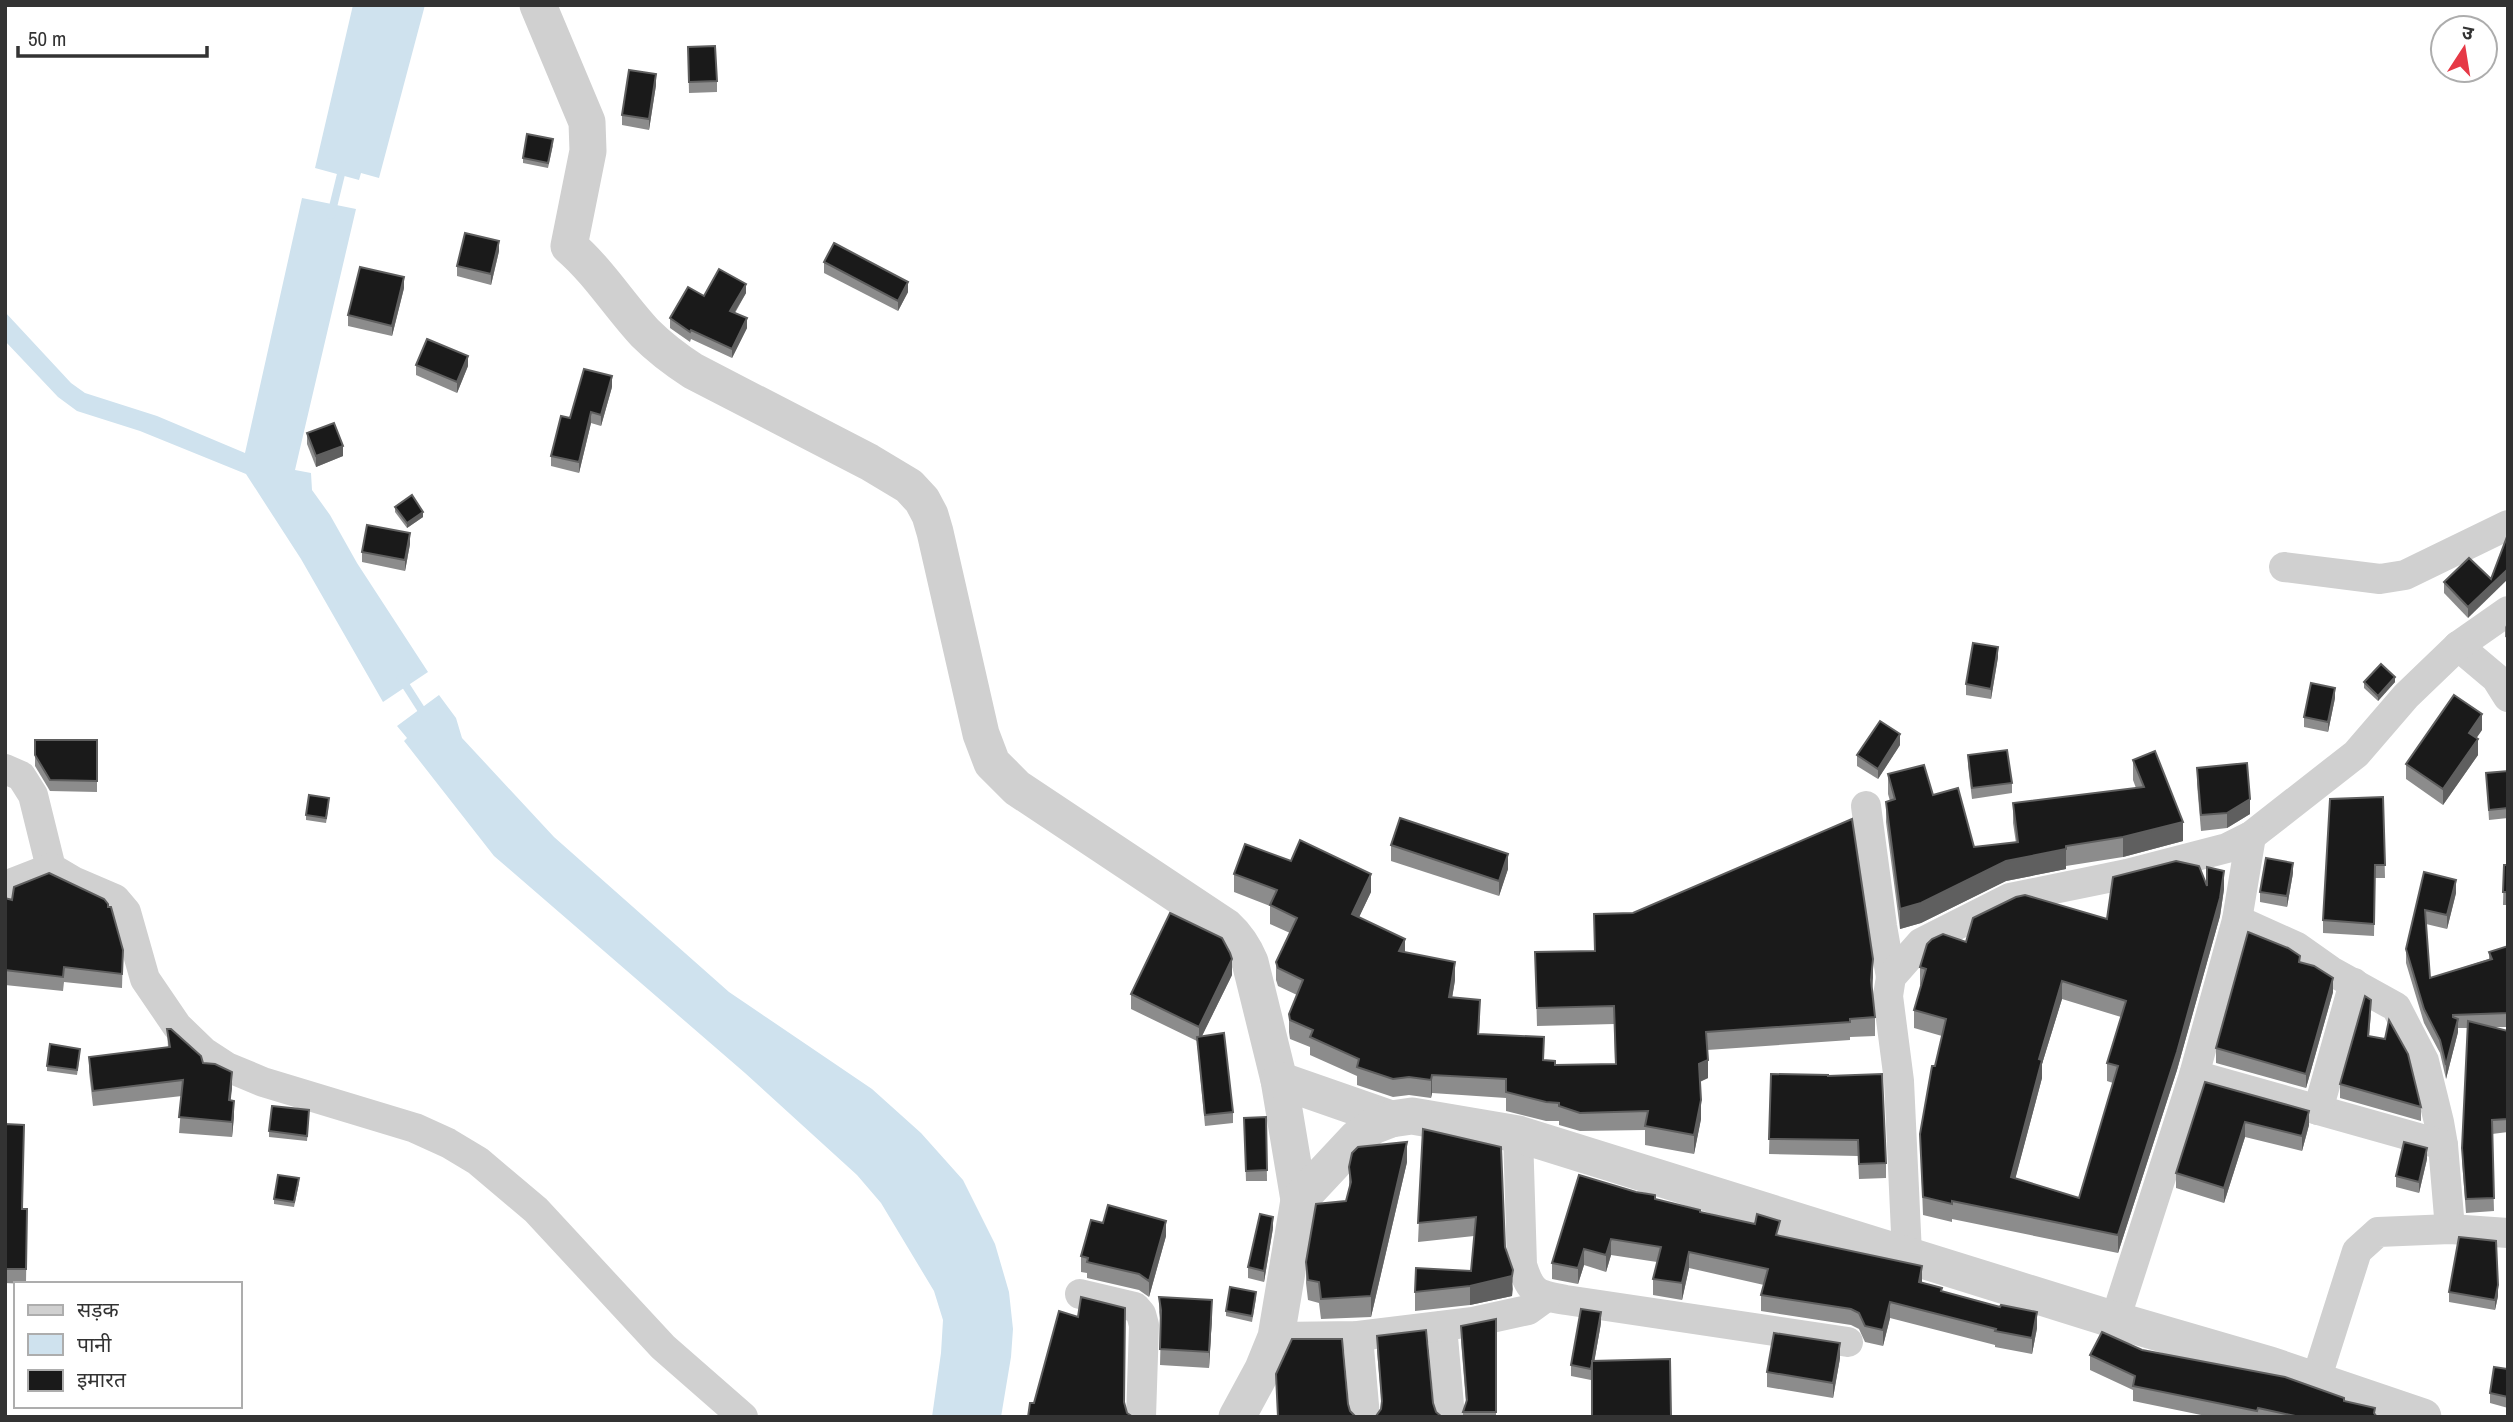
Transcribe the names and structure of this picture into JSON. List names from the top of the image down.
{
  "legend": ["सड़क", "पानी", "इमारत"],
  "scale_bar": "50 m",
  "north": "top"
}
